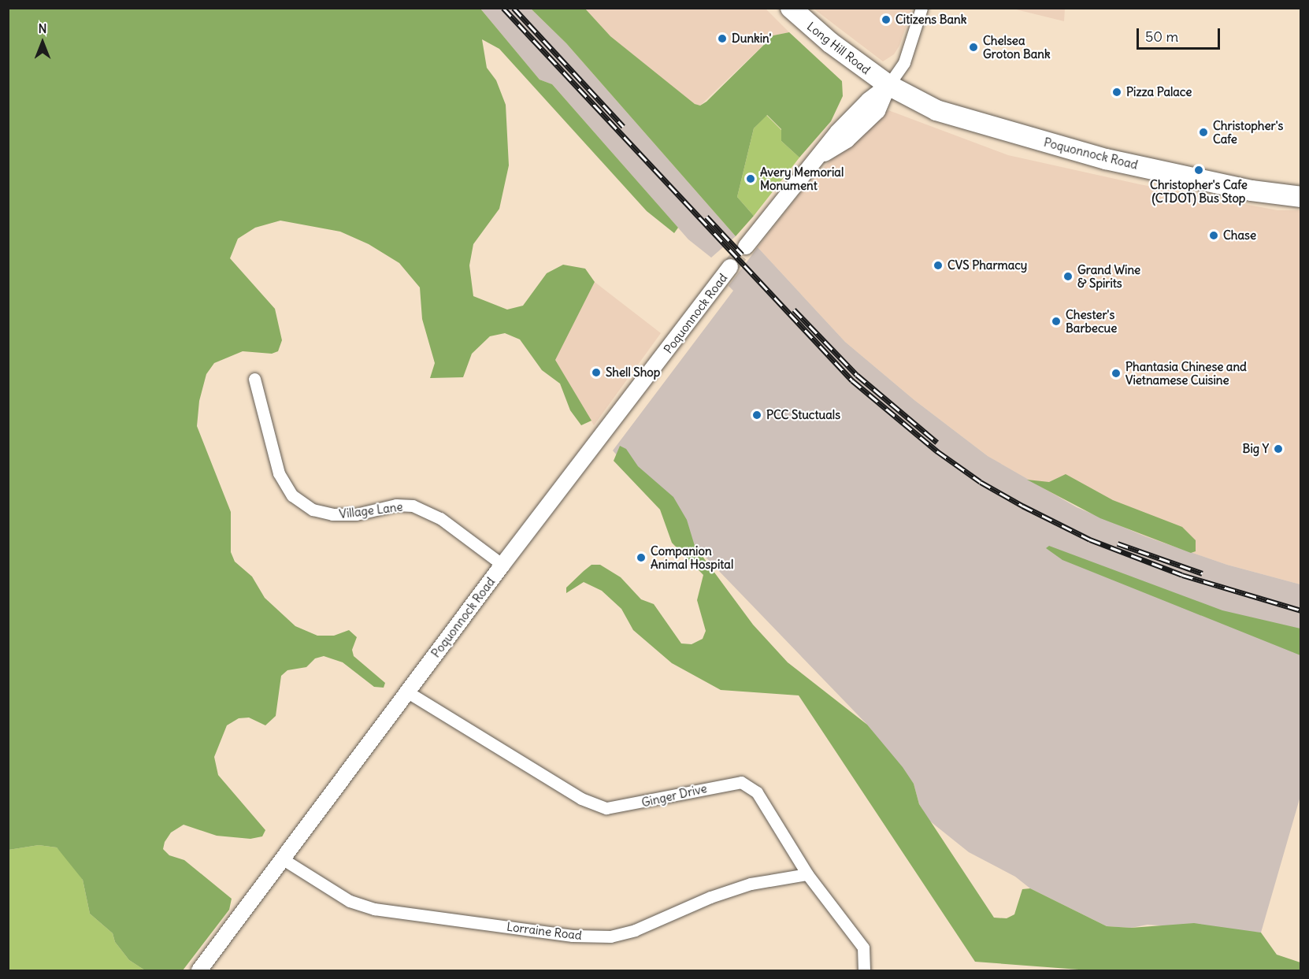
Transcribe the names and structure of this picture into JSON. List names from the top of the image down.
{
  "streets": {
    "main road": ["Long Hill Road", "Poquonnock Road"],
    "street": ["Village Lane", "Ginger Drive", "Lorraine Road"]
  },
  "crossings": [
    ["Long Hill Road", "Poquonnock Road"],
    ["Poquonnock Road", "Village Lane"],
    ["Poquonnock Road", "Ginger Drive"],
    ["Poquonnock Road", "Lorraine Road"],
    ["Ginger Drive", "Lorraine Road"]
  ],
  "places": [
    "Citizens Bank",
    "Dunkin'",
    "Chelsea Groton Bank",
    "Pizza Palace",
    "Christopher's Cafe",
    "Christopher's Cafe (CTDOT) Bus Stop",
    "Avery Memorial Monument",
    "Chase",
    "CVS Pharmacy",
    "Grand Wine & Spirits",
    "Chester's Barbecue",
    "Shell Shop",
    "Phantasia Chinese and Vietnamese Cuisine",
    "PCC Stuctuals",
    "Big Y",
    "Companion Animal Hospital"
  ],
  "scale_bar": "50 m",
  "north": "top"
}
